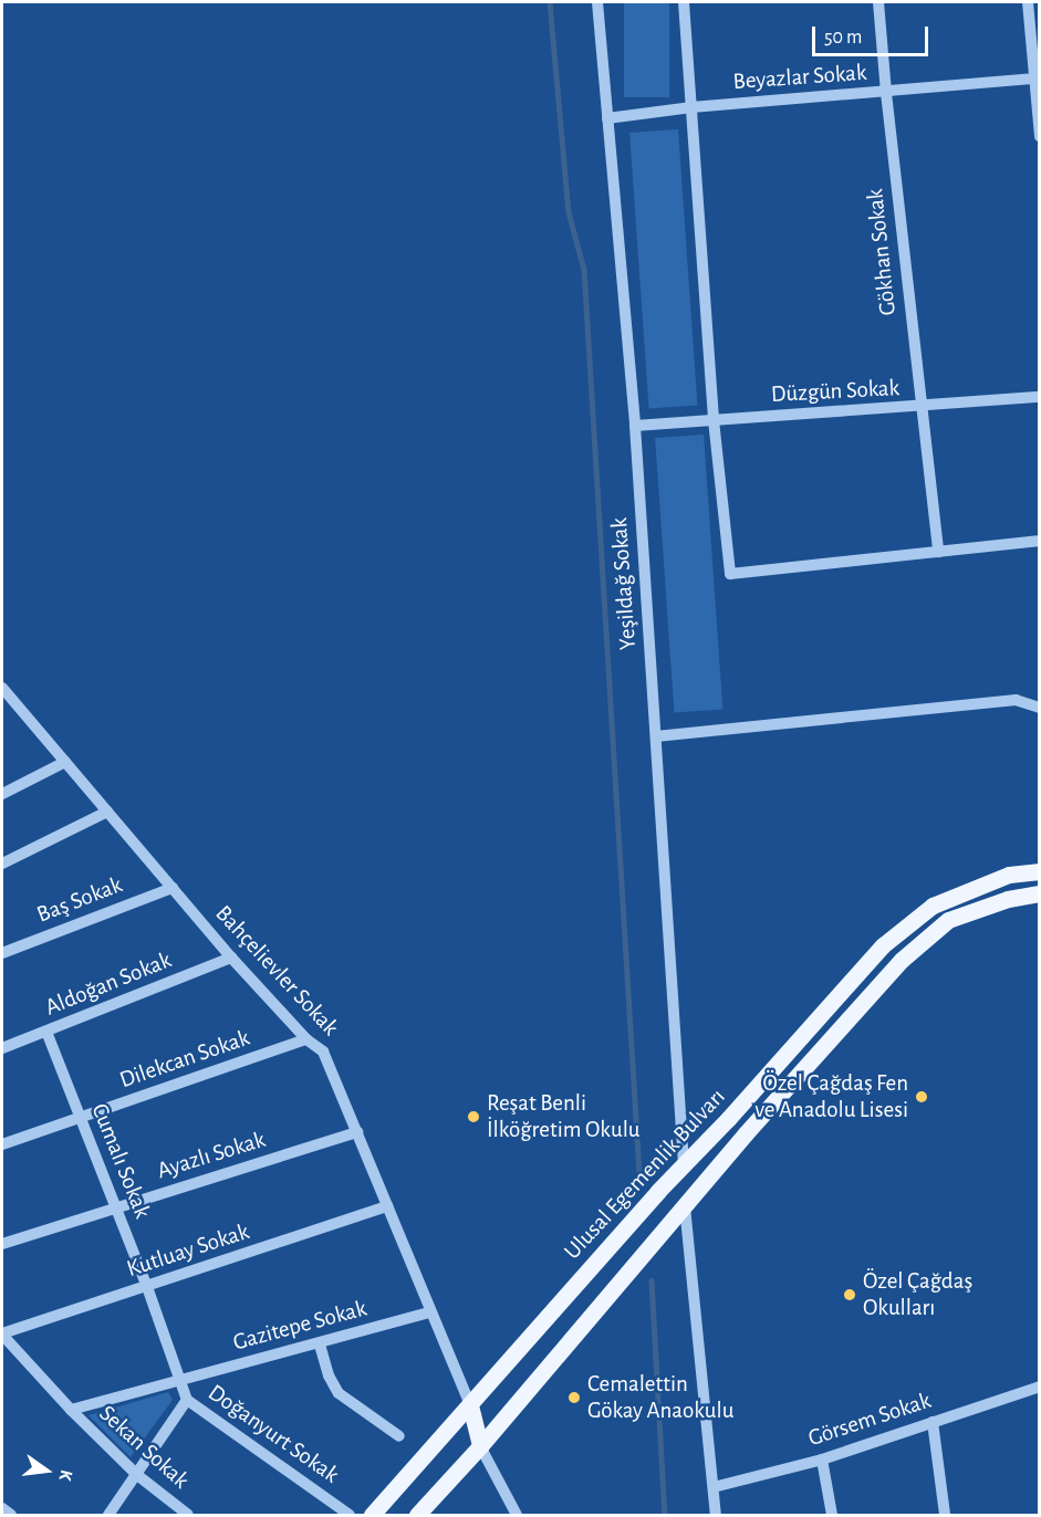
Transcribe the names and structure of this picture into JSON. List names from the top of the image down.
{
  "streets": {
    "main road": ["Ulusal Egemenlik Bulvarı"],
    "street": [
      "Beyazlar Sokak",
      "Gökhan Sokak",
      "Düzgün Sokak",
      "Yeşildağ Sokak",
      "Baş Sokak",
      "Bahçelievler Sokak",
      "Aldoğan Sokak",
      "Dilekcan Sokak",
      "Ayazlı Sokak",
      "Cumalı Sokak",
      "Kutluay Sokak",
      "Gazitepe Sokak",
      "Görsem Sokak",
      "Doğanyurt Sokak",
      "Sekan Sokak"
    ]
  },
  "crossings": [
    ["Beyazlar Sokak", "Gökhan Sokak"],
    ["Beyazlar Sokak", "Yeşildağ Sokak"],
    ["Gökhan Sokak", "Düzgün Sokak"],
    ["Düzgün Sokak", "Yeşildağ Sokak"],
    ["Yeşildağ Sokak", "Ulusal Egemenlik Bulvarı"],
    ["Baş Sokak", "Bahçelievler Sokak"],
    ["Bahçelievler Sokak", "Aldoğan Sokak"],
    ["Bahçelievler Sokak", "Dilekcan Sokak"],
    ["Bahçelievler Sokak", "Ayazlı Sokak"],
    ["Bahçelievler Sokak", "Ulusal Egemenlik Bulvarı"],
    ["Bahçelievler Sokak", "Kutluay Sokak"],
    ["Bahçelievler Sokak", "Gazitepe Sokak"],
    ["Aldoğan Sokak", "Cumalı Sokak"],
    ["Dilekcan Sokak", "Cumalı Sokak"],
    ["Ayazlı Sokak", "Cumalı Sokak"],
    ["Cumalı Sokak", "Kutluay Sokak"],
    ["Cumalı Sokak", "Gazitepe Sokak"],
    ["Cumalı Sokak", "Doğanyurt Sokak"],
    ["Kutluay Sokak", "Sekan Sokak"],
    ["Gazitepe Sokak", "Doğanyurt Sokak"],
    ["Gazitepe Sokak", "Sekan Sokak"]
  ],
  "places": [
    "Özel Çağdaş Fen ve Anadolu Lisesi",
    "Reşat Benli İlköğretim Okulu",
    "Özel Çağdaş Okulları",
    "Cemalettin Gökay Anaokulu"
  ],
  "scale_bar": "50 m",
  "north": "right"
}
